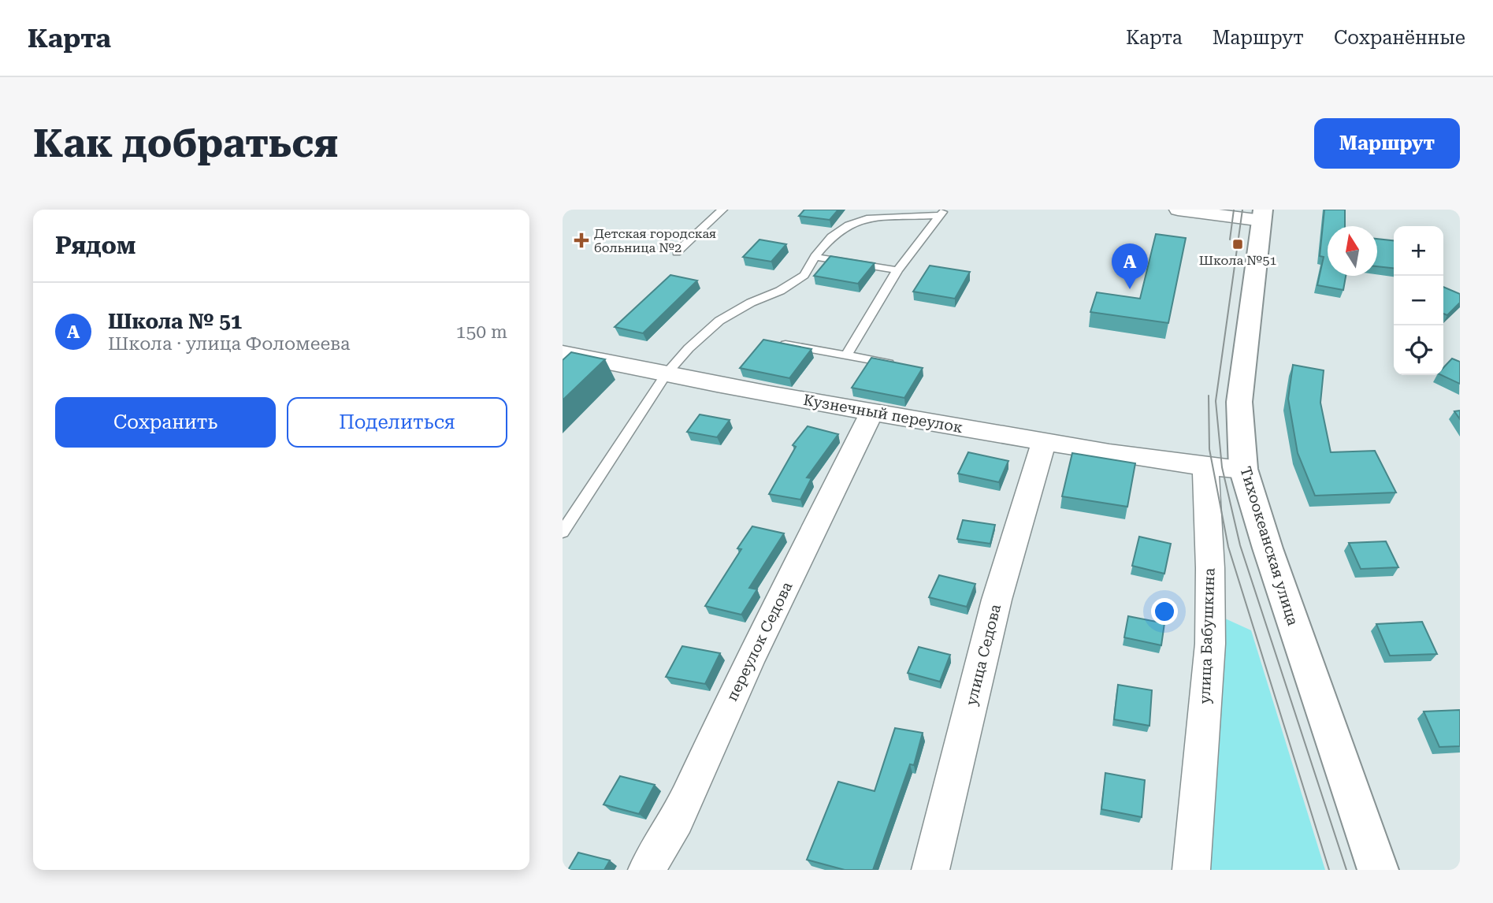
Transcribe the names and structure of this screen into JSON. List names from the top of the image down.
{
  "streets": {
    "main road": ["Тихоокеанская улица"],
    "street": [
      "Кузнечный переулок",
      "улица Бабушкина",
      "переулок Седова",
      "улица Седова"
    ]
  },
  "crossings": [
    ["Кузнечный переулок", "Тихоокеанская улица"],
    ["Кузнечный переулок", "улица Бабушкина"],
    ["Кузнечный переулок", "переулок Седова"],
    ["Кузнечный переулок", "улица Седова"]
  ],
  "places": {
    "health": ["Детская городская больница №2"],
    "transit": ["Школа №51"]
  },
  "north": "top",
  "page": {
    "header": "Карта",
    "nav": ["Карта", "Маршрут", "Сохранённые"],
    "buttons": [
      "Маршрут",
      ["Сохранить", "Поделиться"]
    ],
    "title": "Как добраться",
    "heading": "Рядом",
    "map_buttons": ["+", "−"],
    "pins": "A",
    "list": [
      {
        "mark": "A",
        "name": "Школа № 51",
        "note": "Школа · улица Фоломеева",
        "value": "150 m"
      }
    ]
  }
}
